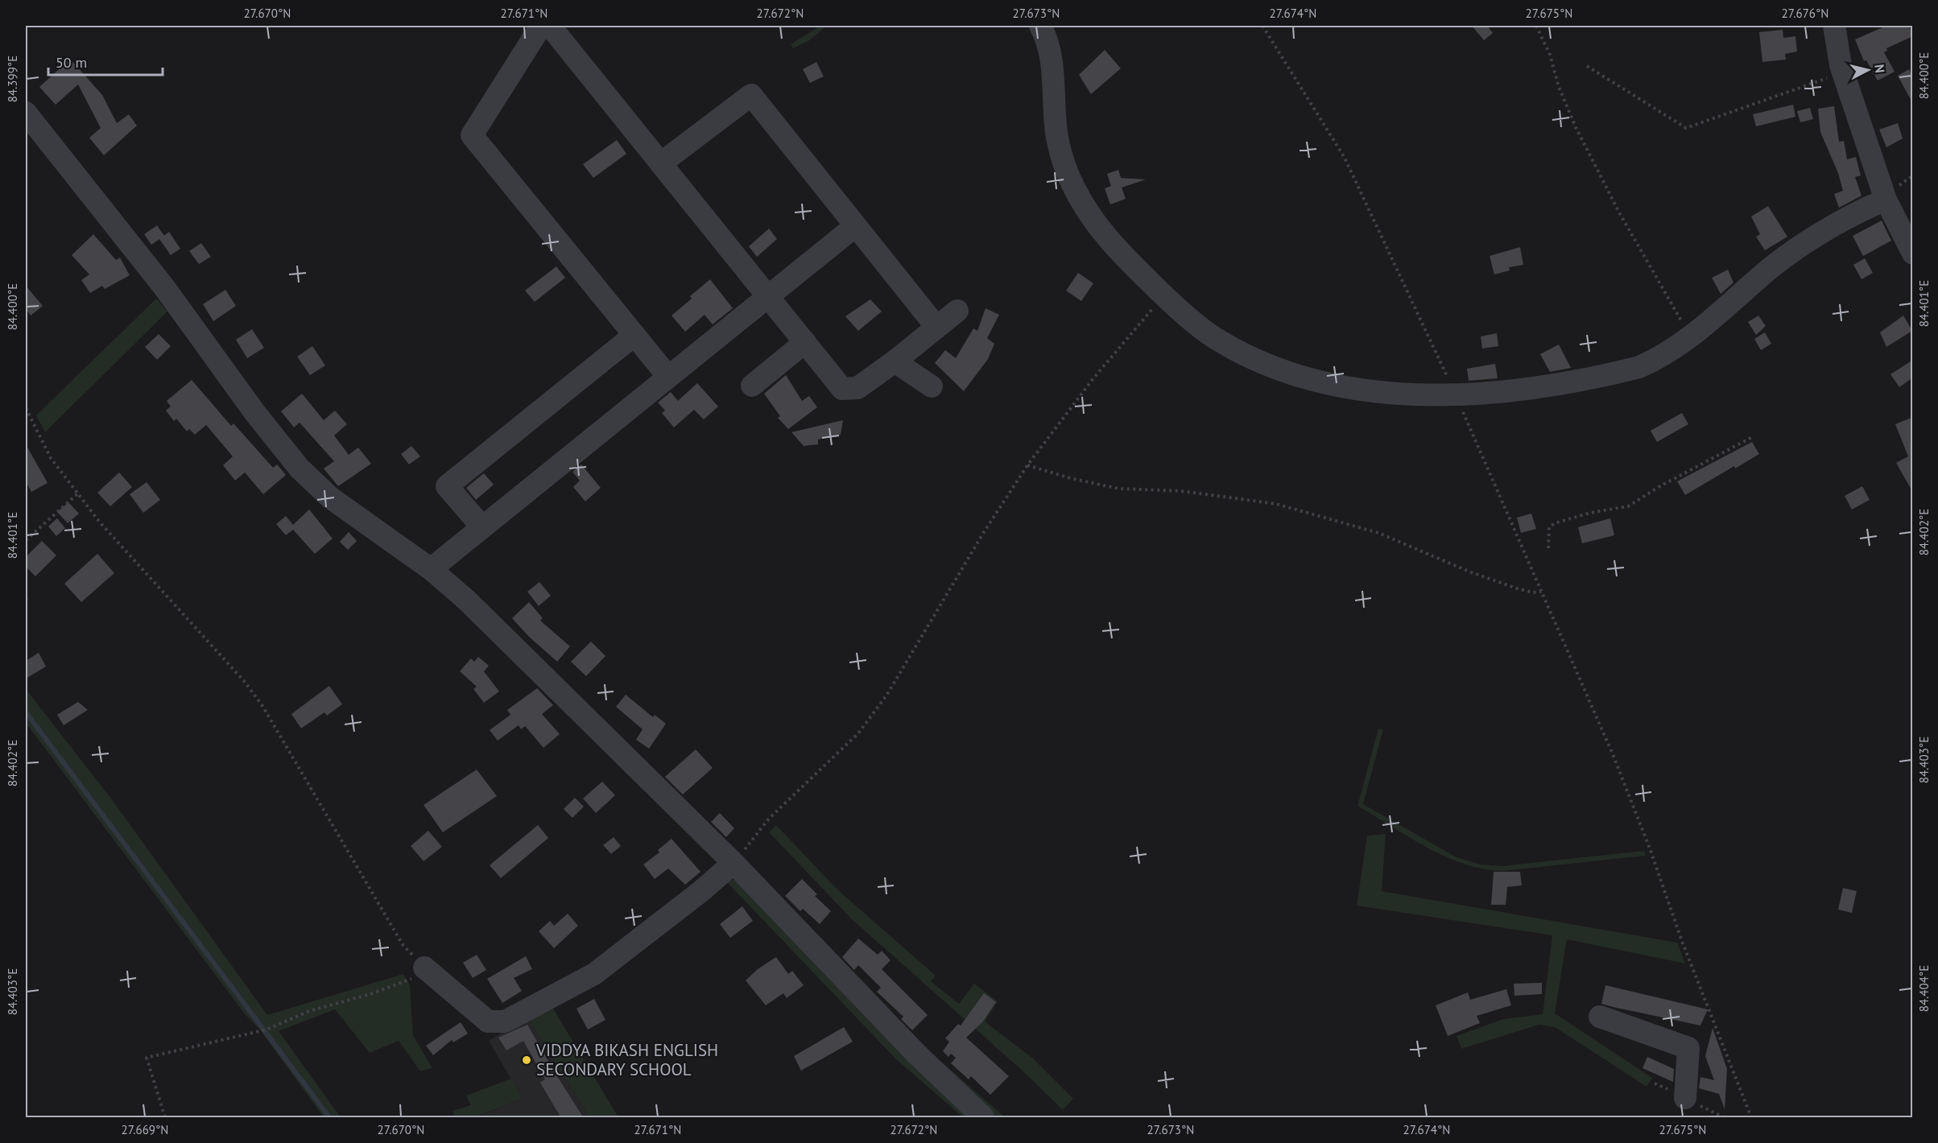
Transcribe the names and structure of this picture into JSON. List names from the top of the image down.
{
  "places": ["VIDDYA BIKASH ENGLISH SECONDARY SCHOOL"],
  "scale_bar": "50 m",
  "north": "right",
  "coordinates": [
    "27.670°N",
    "27.671°N",
    "27.672°N",
    "27.673°N",
    "27.674°N",
    "27.675°N",
    "27.676°N",
    "84.400°E",
    "84.399°E",
    "84.401°E",
    "84.402°E",
    "84.403°E",
    "84.404°E",
    "27.669°N"
  ]
}
